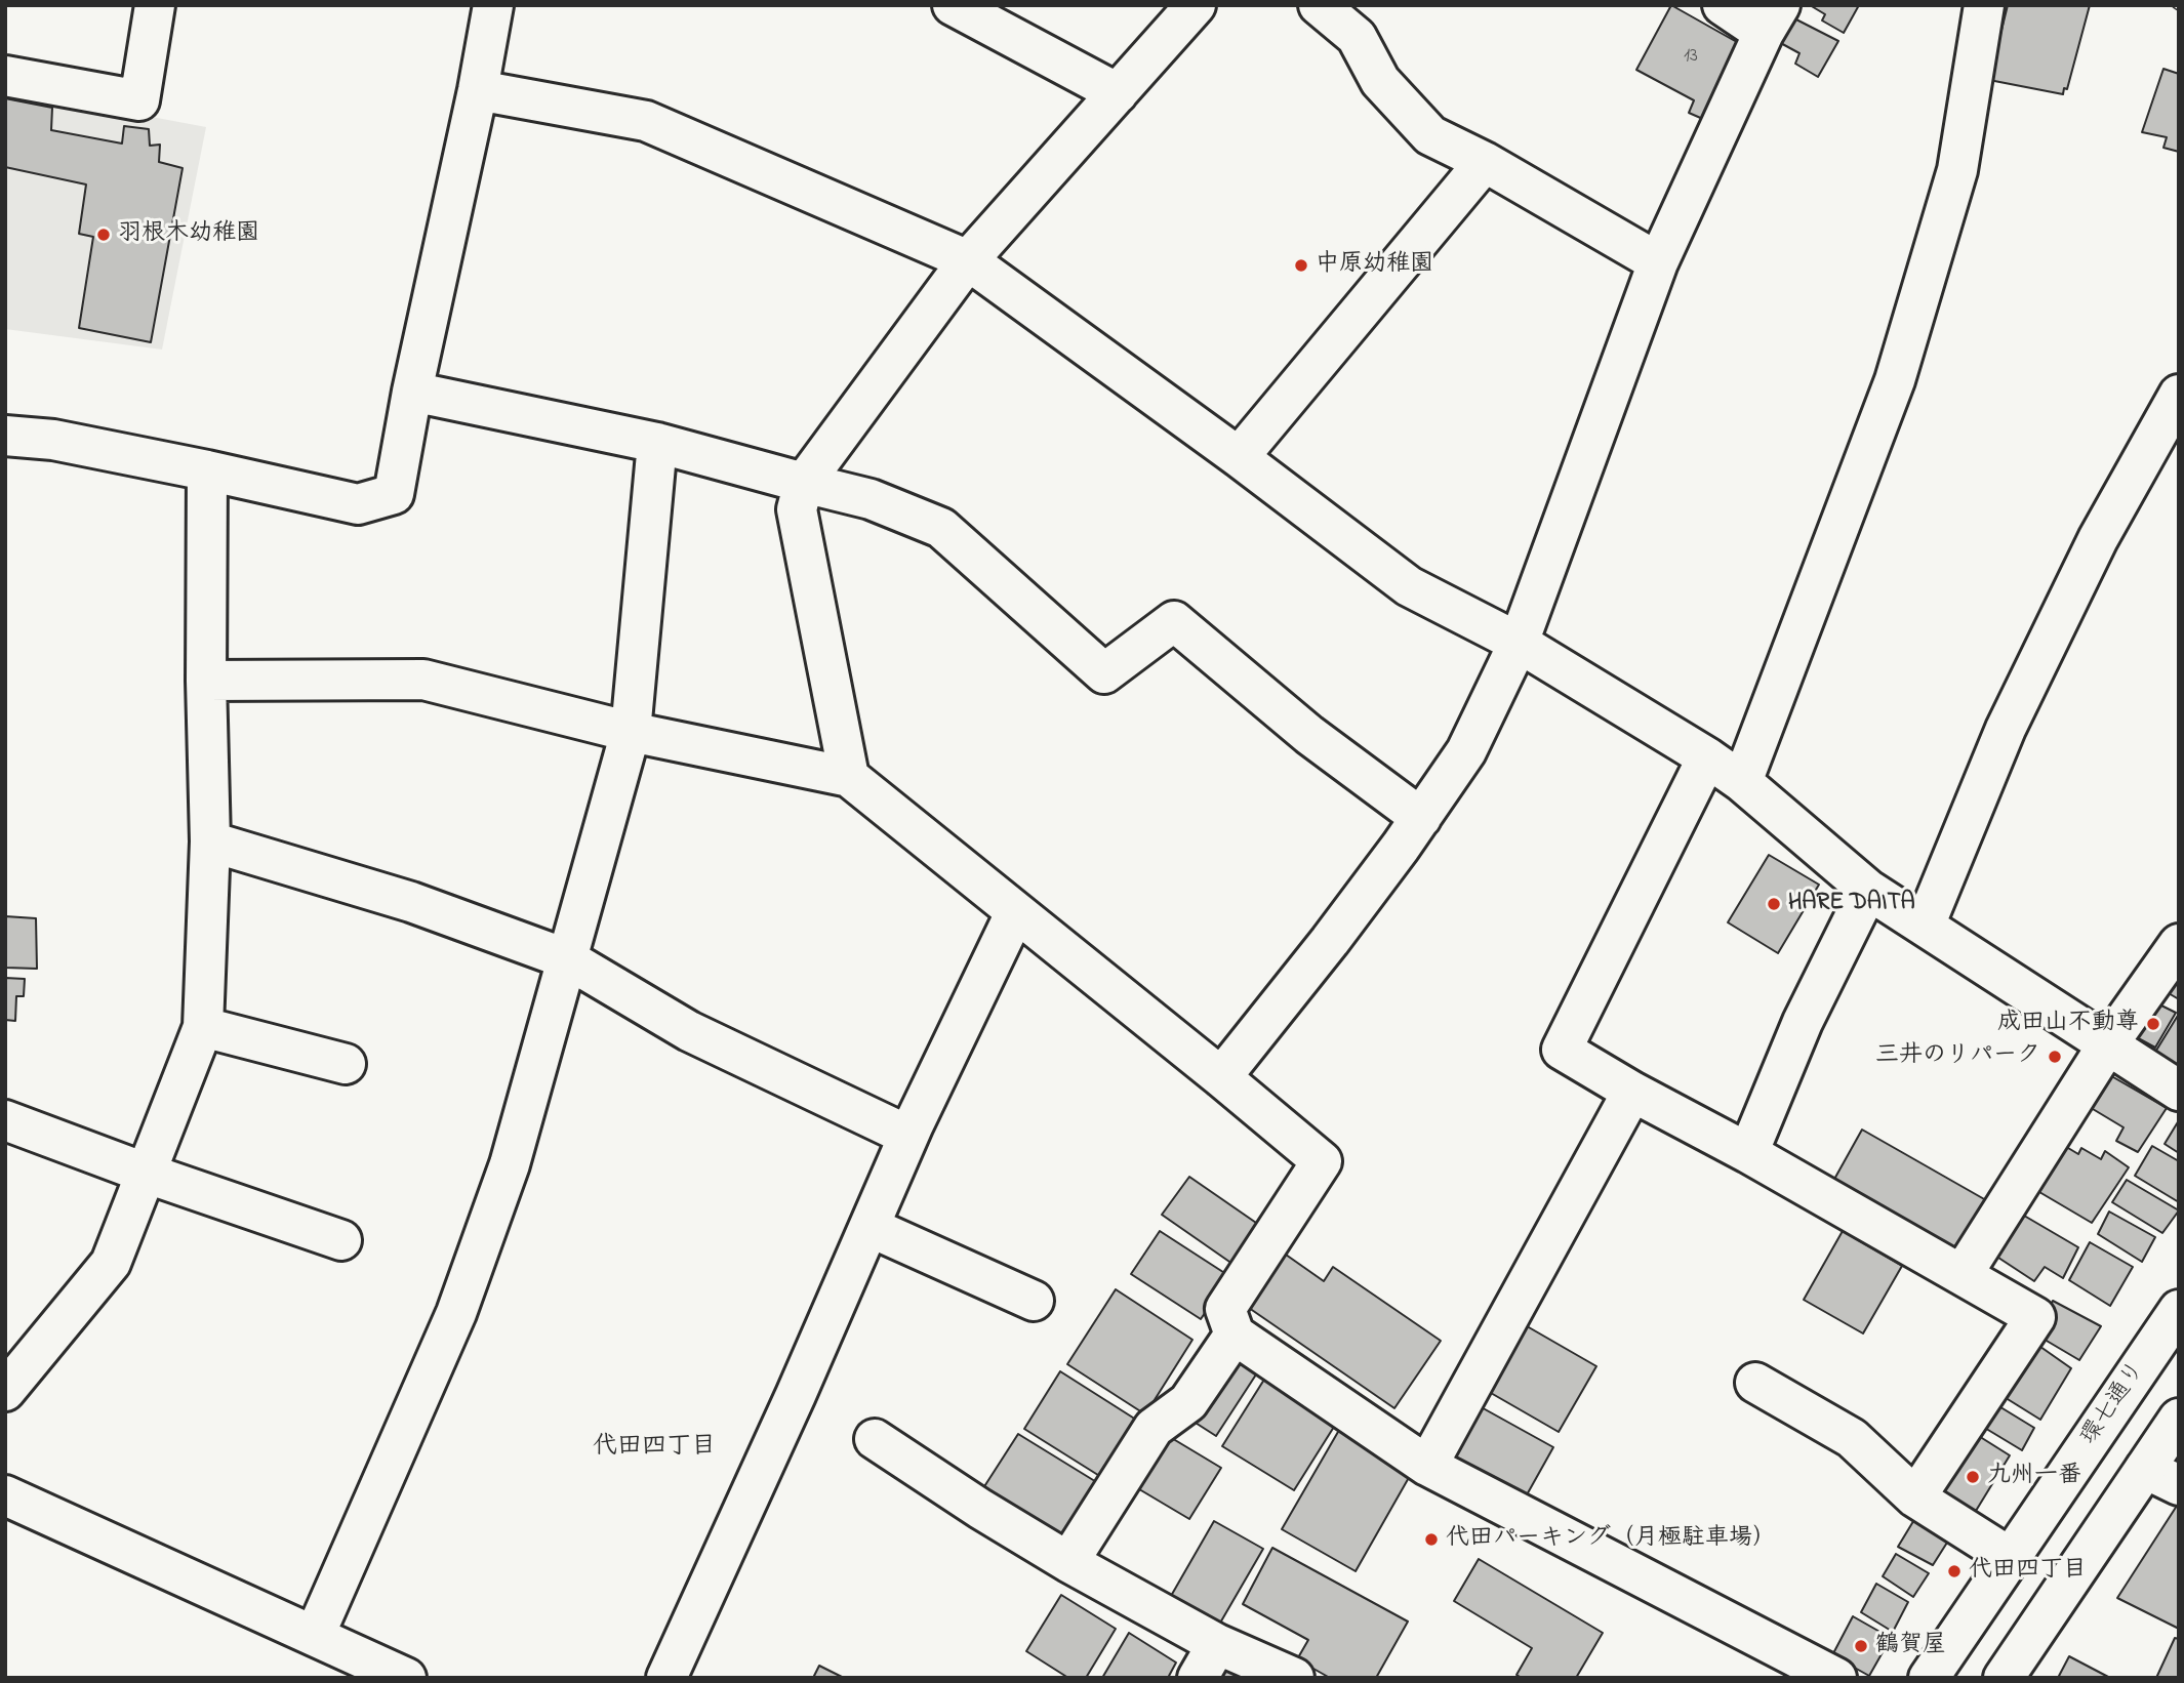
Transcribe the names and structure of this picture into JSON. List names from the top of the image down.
{
  "streets": {
    "street": ["環七通り"]
  },
  "districts": ["代田四丁目"],
  "places": [
    "羽根木幼稚園",
    "中原幼稚園",
    "HARE DAITA",
    "成田山不動尊",
    "三井のリパーク",
    "九州一番",
    "代田パーキング（月極駐車場）",
    "代田四丁目",
    "鶴賀屋"
  ],
  "house_numbers": ["13"]
}
